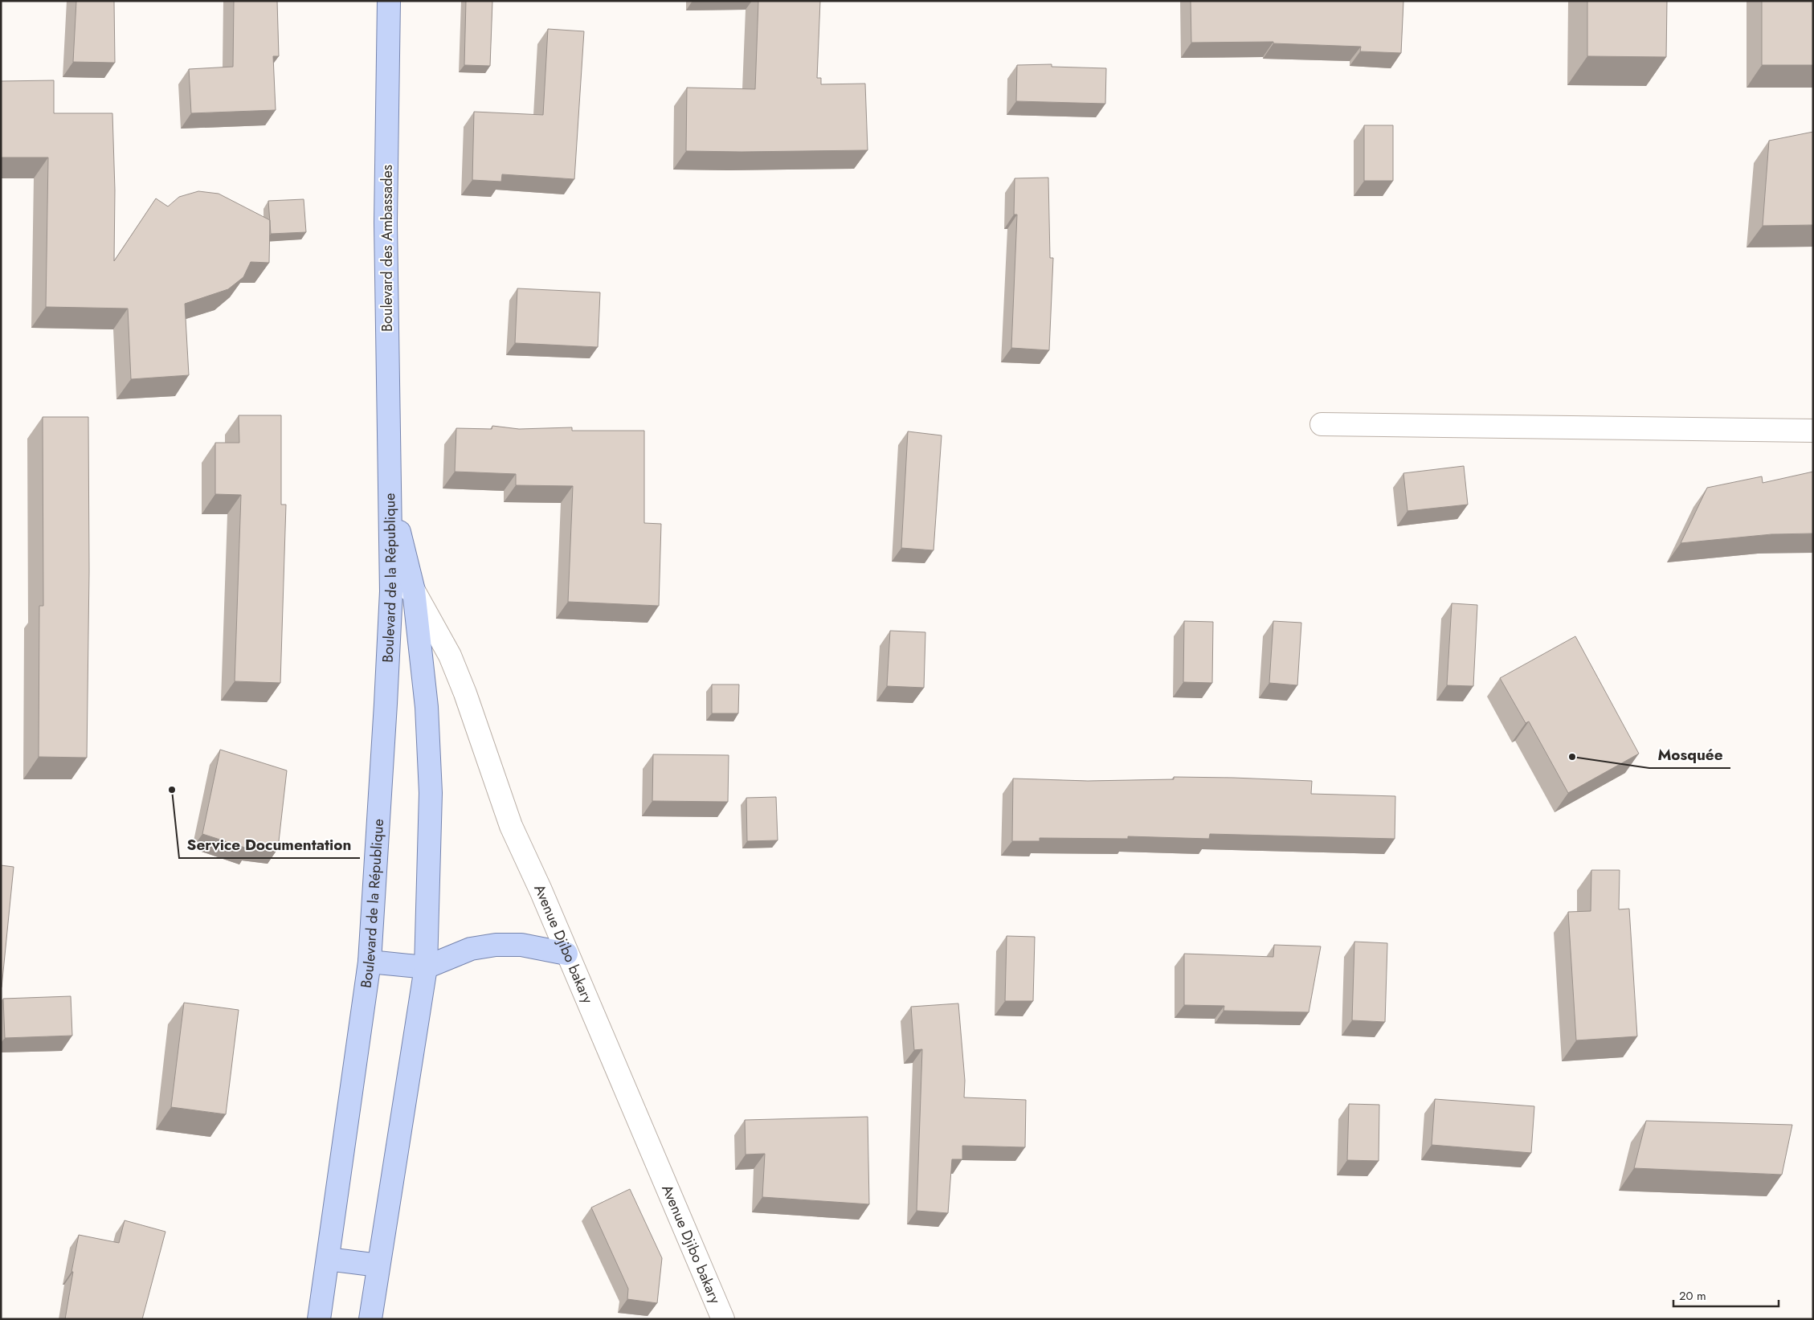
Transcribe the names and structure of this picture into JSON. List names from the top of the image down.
{
  "streets": {
    "main road": ["Boulevard des Ambassades", "Boulevard de la République"],
    "street": ["Avenue Djibo bakary"]
  },
  "crossings": [
    ["Boulevard des Ambassades", "Boulevard de la République"],
    ["Boulevard de la République", "Avenue Djibo bakary"]
  ],
  "places": ["Mosquée", "Service Documentation"],
  "scale_bar": "20 m"
}
